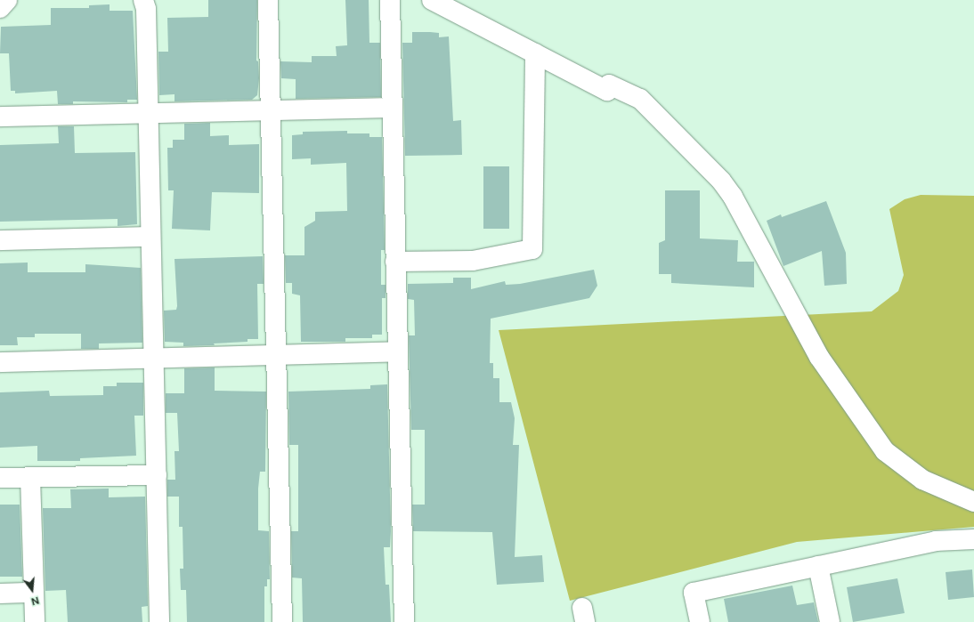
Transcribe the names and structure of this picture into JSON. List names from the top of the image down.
{
  "north": "bottom"
}
